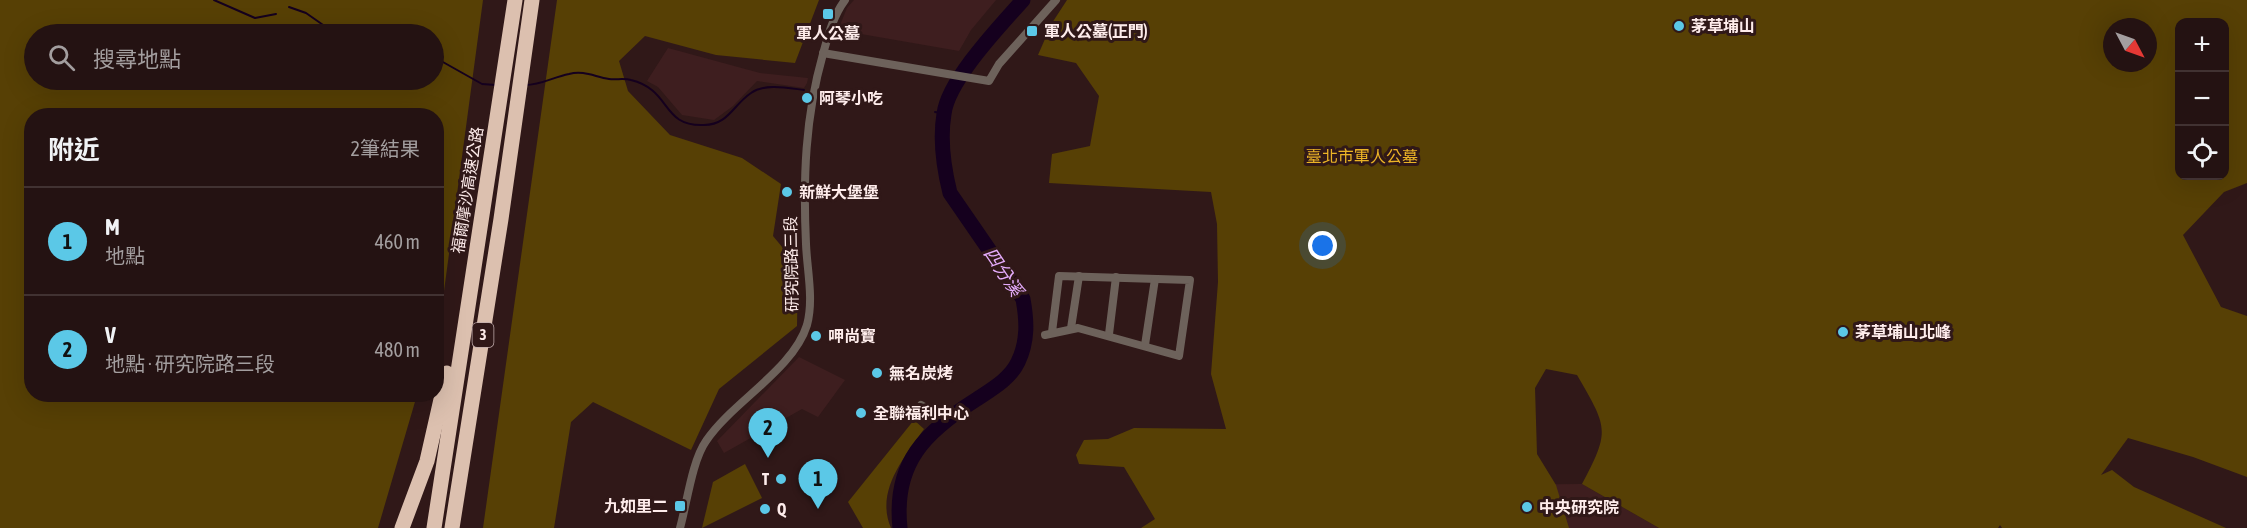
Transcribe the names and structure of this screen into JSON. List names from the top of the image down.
{
  "streets": {
    "highway": ["福爾摩沙高速公路", "3"],
    "street": ["研究院路三段"]
  },
  "water": ["四分溪"],
  "parks": ["臺北市軍人公墓"],
  "places": {
    "transit": ["軍人公墓", "軍人公墓(正門)", "九如里二"],
    "other": [
      "茅草埔山",
      "阿琴小吃",
      "新鮮大堡堡",
      "茅草埔山北峰",
      "呷尚寶",
      "無名炭烤",
      "全聯福利中心",
      "T",
      "中央研究院",
      "Q"
    ]
  },
  "north": "bottom right",
  "page": {
    "map_buttons": ["+", "−"],
    "search": "搜尋地點",
    "heading": ["附近", "2筆結果"],
    "list": [
      {
        "mark": "1",
        "name": "M",
        "note": "地點",
        "value": "460 m"
      },
      {
        "mark": "2",
        "name": "V",
        "note": "地點 · 研究院路三段",
        "value": "480 m"
      }
    ],
    "pins": ["2", "1"]
  }
}
